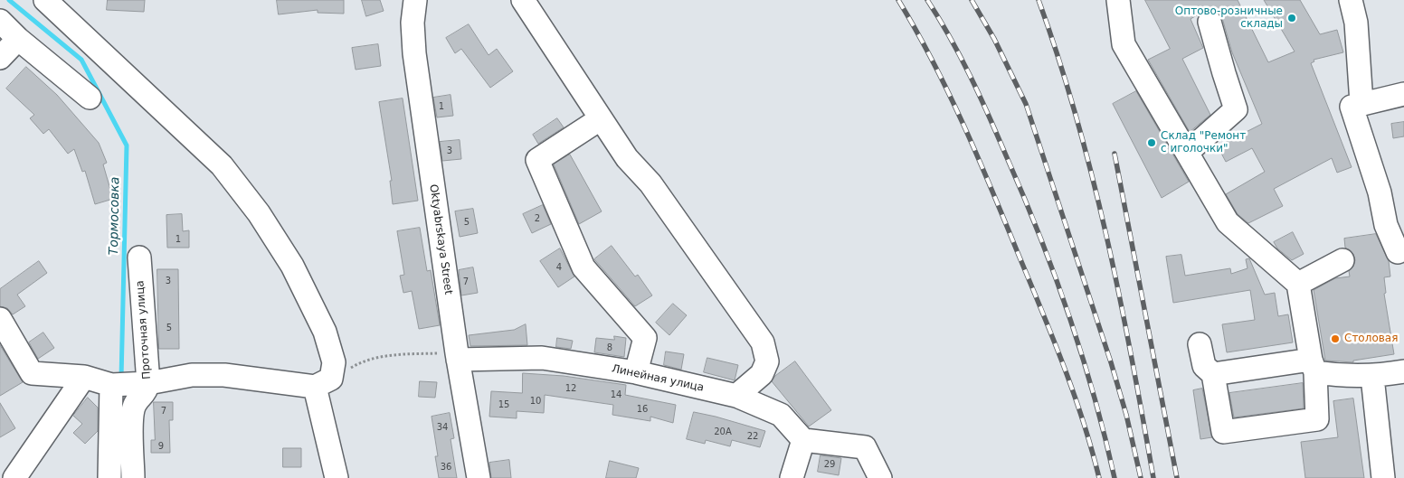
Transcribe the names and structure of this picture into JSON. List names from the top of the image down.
{
  "streets": {
    "street": ["Oktyabrskaya Street", "Проточная улица", "Линейная улица"]
  },
  "crossings": [
    ["Oktyabrskaya Street", "Линейная улица"]
  ],
  "water": ["Тормосовка"],
  "places": ["Оптово-розничные склады", "Склад \"Ремонт с иголочки\"", "Столовая"],
  "house_numbers": [
    "1",
    "3",
    "2",
    "5",
    "1",
    "4",
    "3",
    "7",
    "5",
    "8",
    "12",
    "14",
    "10",
    "15",
    "16",
    "7",
    "34",
    "20А",
    "22",
    "9",
    "29",
    "36"
  ]
}
